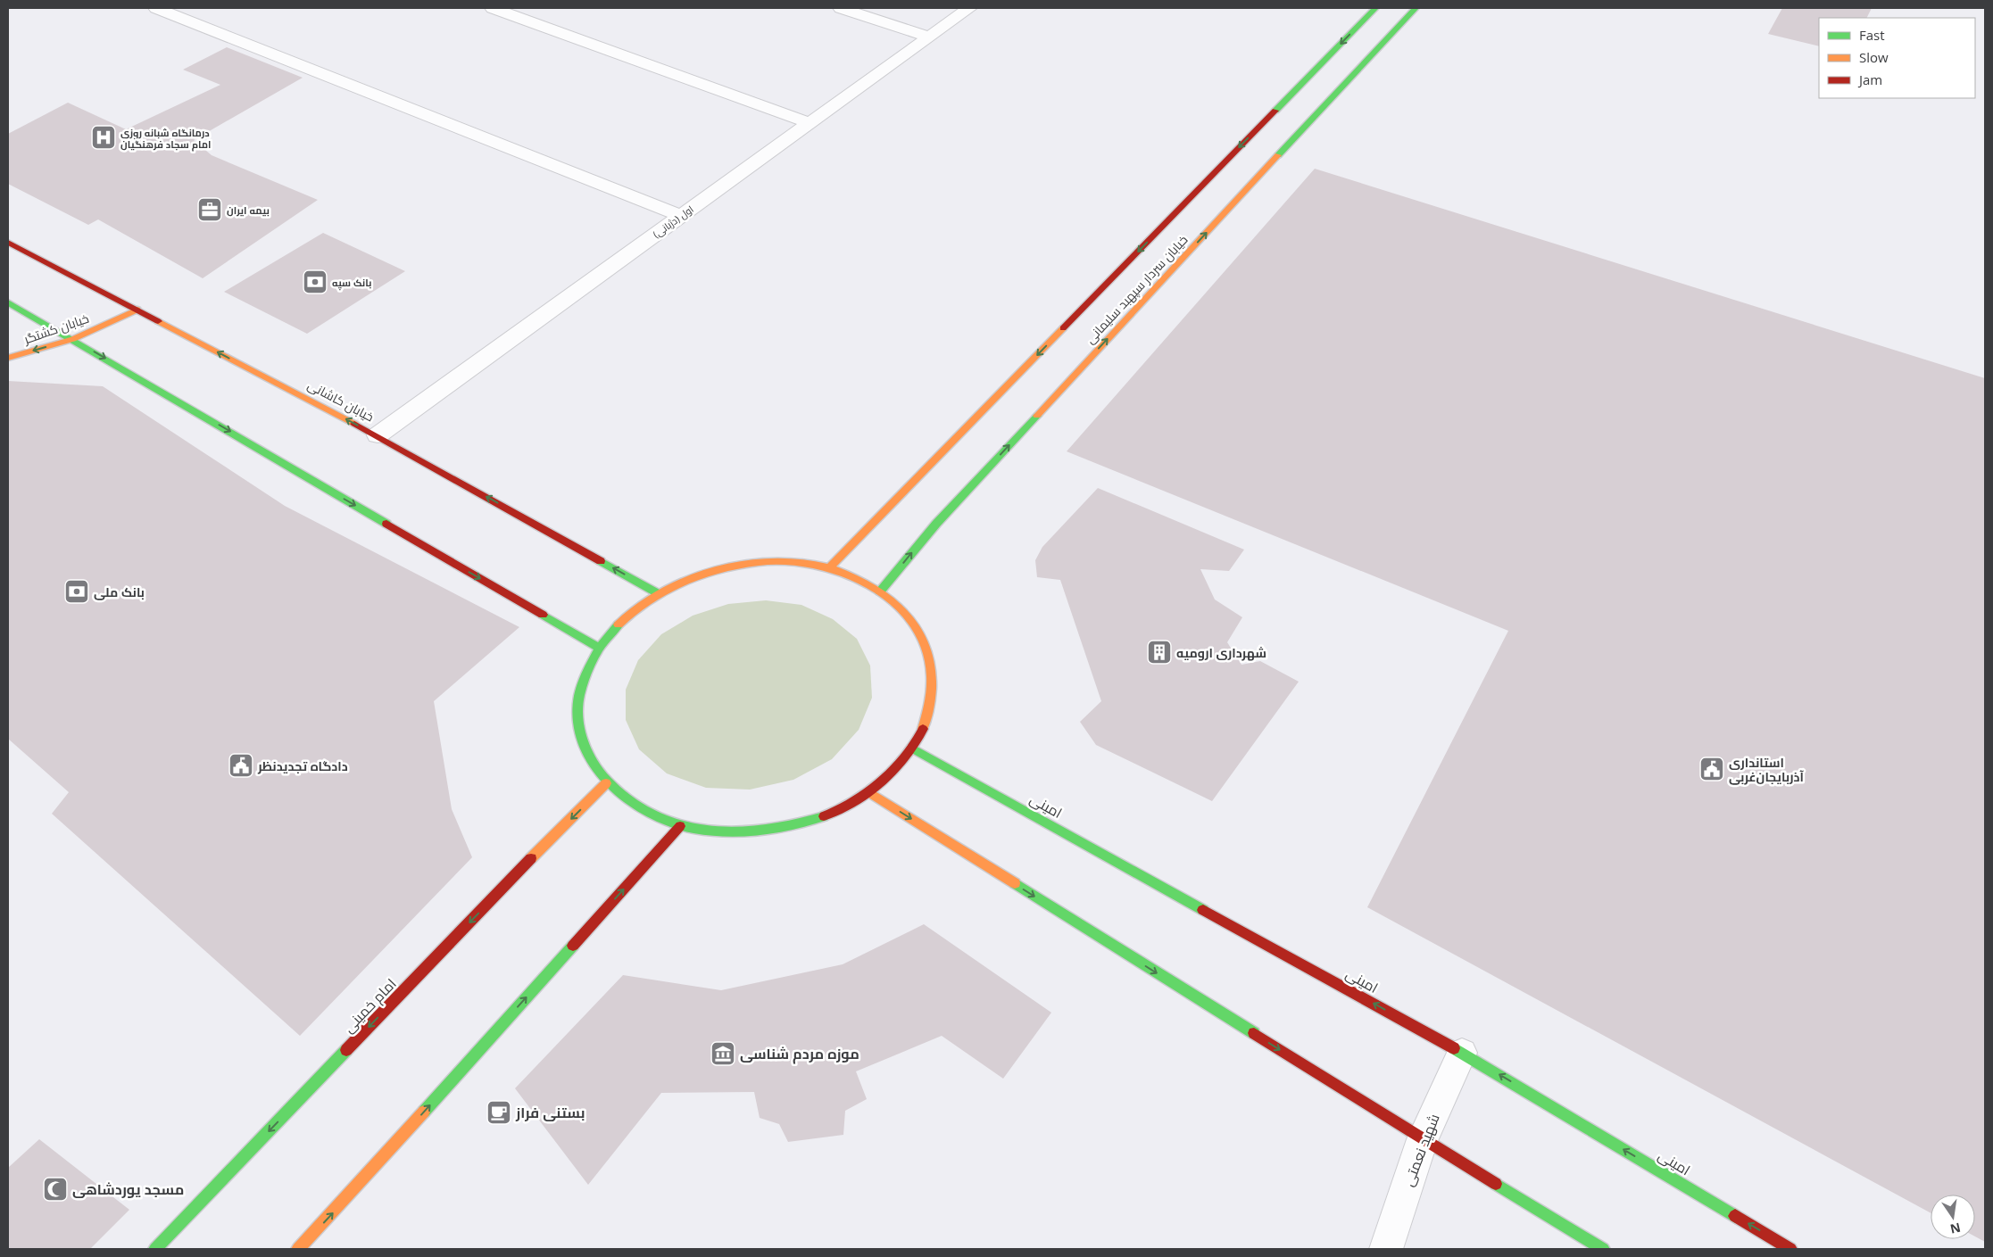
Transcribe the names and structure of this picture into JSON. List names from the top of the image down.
{
  "streets": {
    "main road": [
      "خیابان سردار سپهبد سلیمانی",
      "خیابان کشتگر",
      "خیابان کاشانی",
      "امینی",
      "امام خمینی"
    ],
    "street": ["اول (دژبانی)", "شهید نعمتی"]
  },
  "crossings": [
    ["اول (دژبانی)", "خیابان کاشانی"],
    ["خیابان کشتگر", "خیابان کاشانی"],
    ["امینی", "شهید نعمتی"]
  ],
  "one_way": ["خیابان کشتگر", "امام خمینی"],
  "places": {
    "hospital": ["درمانگاه شبانه روزی امام سجاد فرهنگیان"],
    "office": ["بیمه ایران"],
    "bank": ["بانک سپه", "بانک ملی"],
    "building": ["شهرداری ارومیه"],
    "public building": ["دادگاه تجدیدنظر", "استانداری آذربایجان‌غربی"],
    "museum": ["موزه مردم شناسی"],
    "cafe": ["بستنی فراز"],
    "mosque": ["مسجد یوردشاهی"]
  },
  "legend": ["Fast", "Slow", "Jam"],
  "north": "bottom"
}
